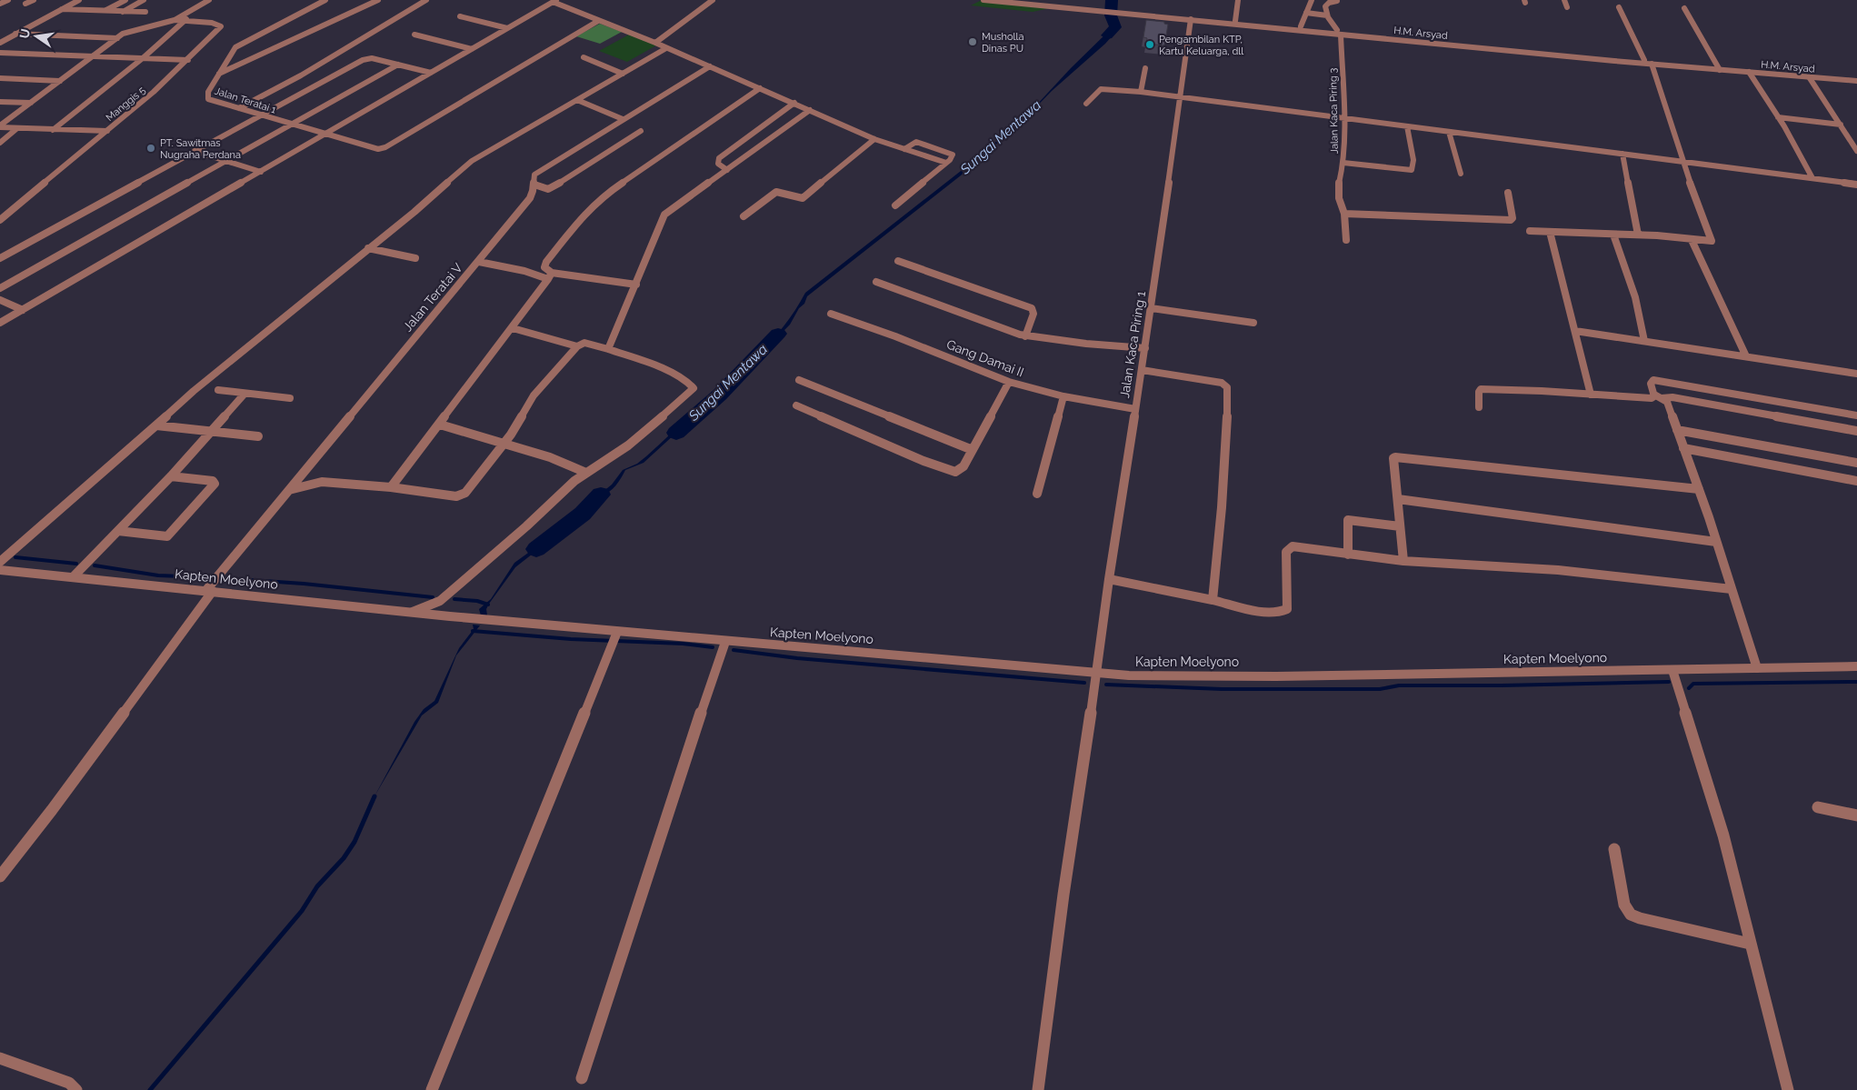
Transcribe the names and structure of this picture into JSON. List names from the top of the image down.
{
  "streets": {
    "street": [
      "H.M. Arsyad",
      "Jalan Teratai 1",
      "Manggis 5",
      "Jalan Kaca Piring 3",
      "Jalan Teratai V",
      "Jalan Kaca Piring 1",
      "Gang Damai II",
      "Kapten Moelyono"
    ]
  },
  "crossings": [
    ["H.M. Arsyad", "Jalan Kaca Piring 3"],
    ["H.M. Arsyad", "Jalan Kaca Piring 1"],
    ["Jalan Teratai V", "Kapten Moelyono"],
    ["Jalan Kaca Piring 1", "Gang Damai II"],
    ["Jalan Kaca Piring 1", "Kapten Moelyono"]
  ],
  "water": ["Sungai Mentawa"],
  "places": ["Musholla Dinas PU", "Pengambilan KTP, Kartu Keluarga, dll", "PT. Sawitmas Nugraha Perdana"],
  "north": "left"
}
